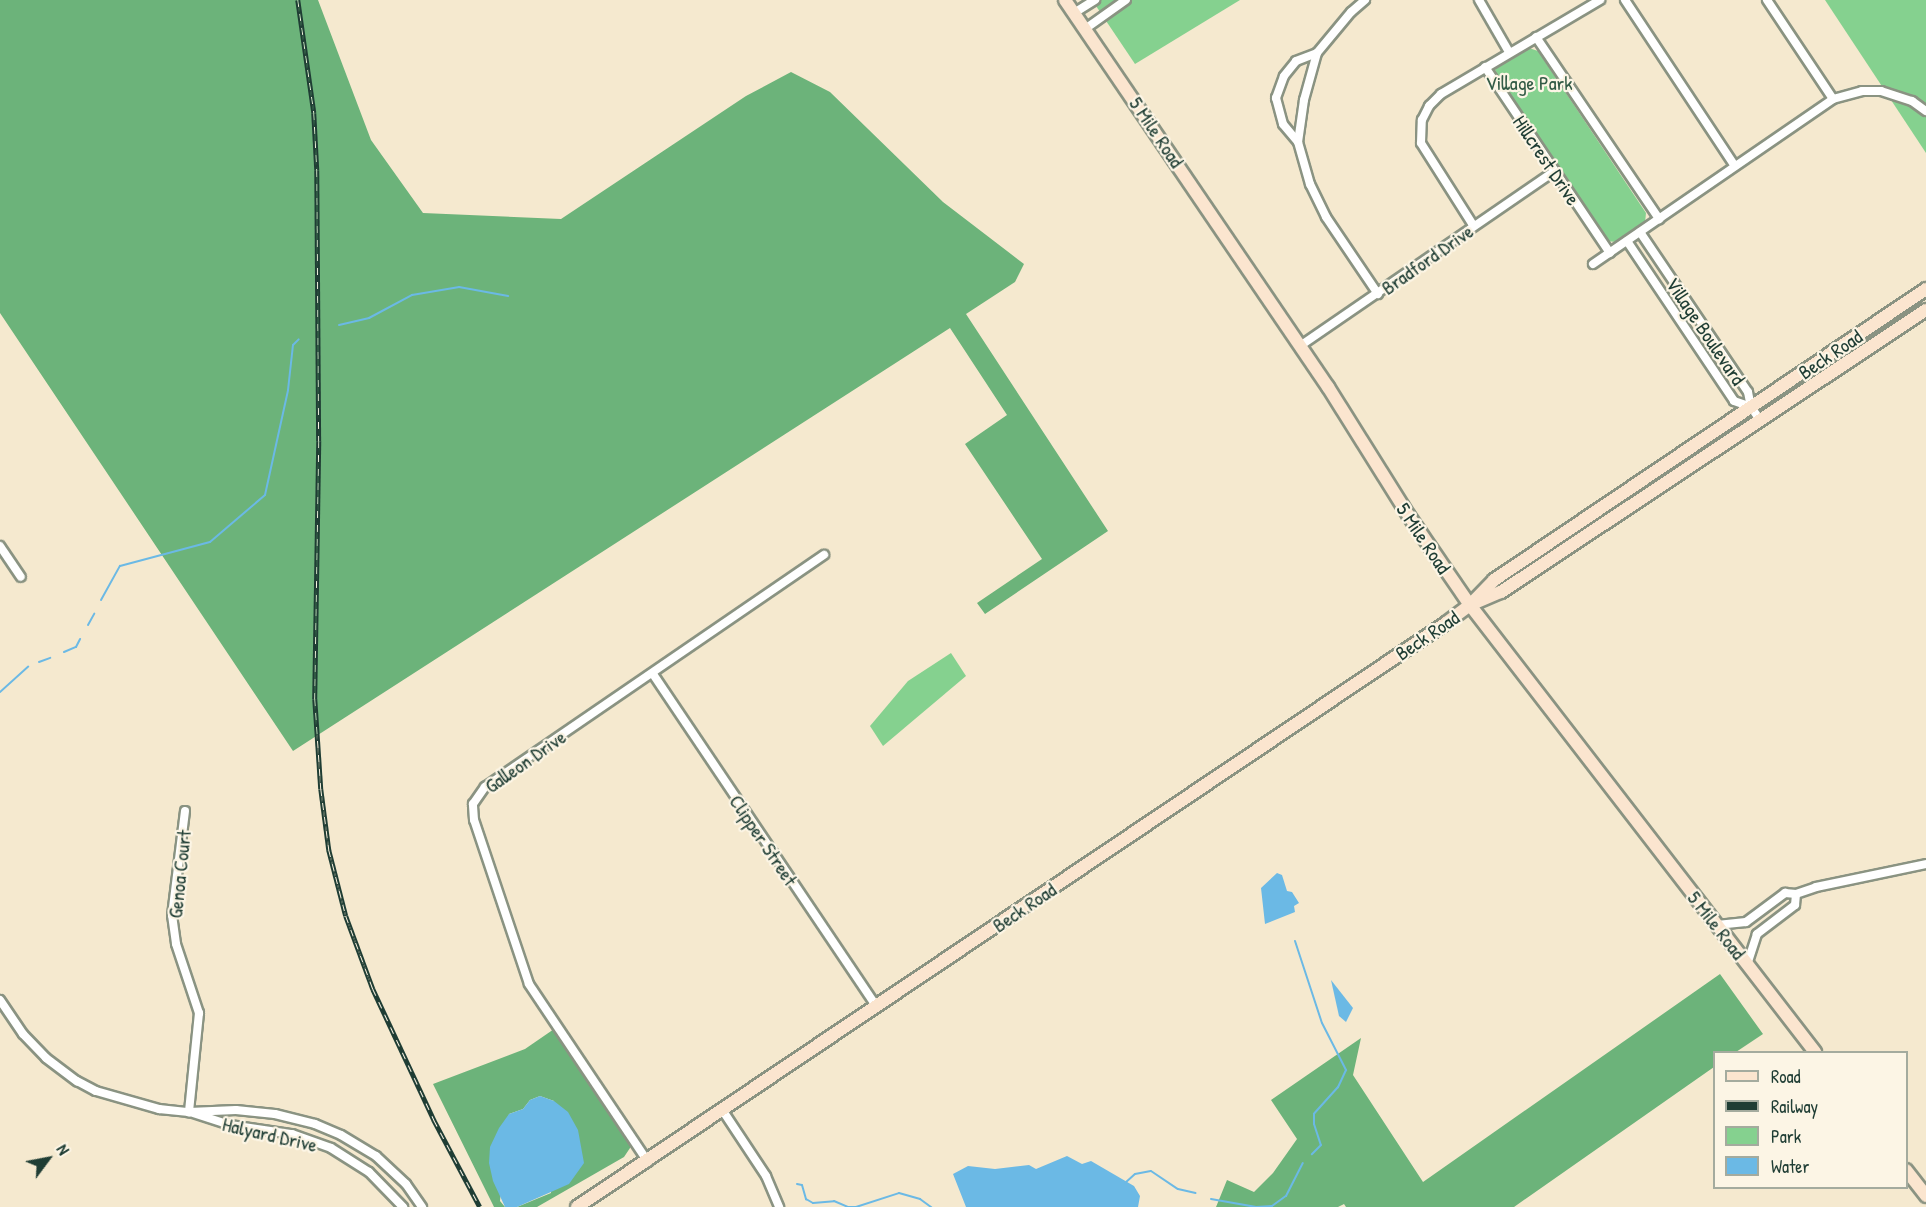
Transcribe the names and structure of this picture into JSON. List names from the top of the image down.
{
  "streets": {
    "main road": ["5 Mile Road", "Beck Road"],
    "street": [
      "Hillcrest Drive",
      "Bradford Drive",
      "Village Boulevard",
      "Galleon Drive",
      "Clipper Street",
      "Genoa Court",
      "Halyard Drive"
    ]
  },
  "crossings": [
    ["5 Mile Road", "Bradford Drive"],
    ["5 Mile Road", "Beck Road"],
    ["Hillcrest Drive", "Bradford Drive"],
    ["Village Boulevard", "Beck Road"],
    ["Beck Road", "Galleon Drive"],
    ["Beck Road", "Clipper Street"],
    ["Galleon Drive", "Clipper Street"],
    ["Genoa Court", "Halyard Drive"]
  ],
  "parks": ["Village Park"],
  "legend": [
    "Road",
    "Railway",
    "Park",
    "Water"
  ],
  "north": "top right"
}
